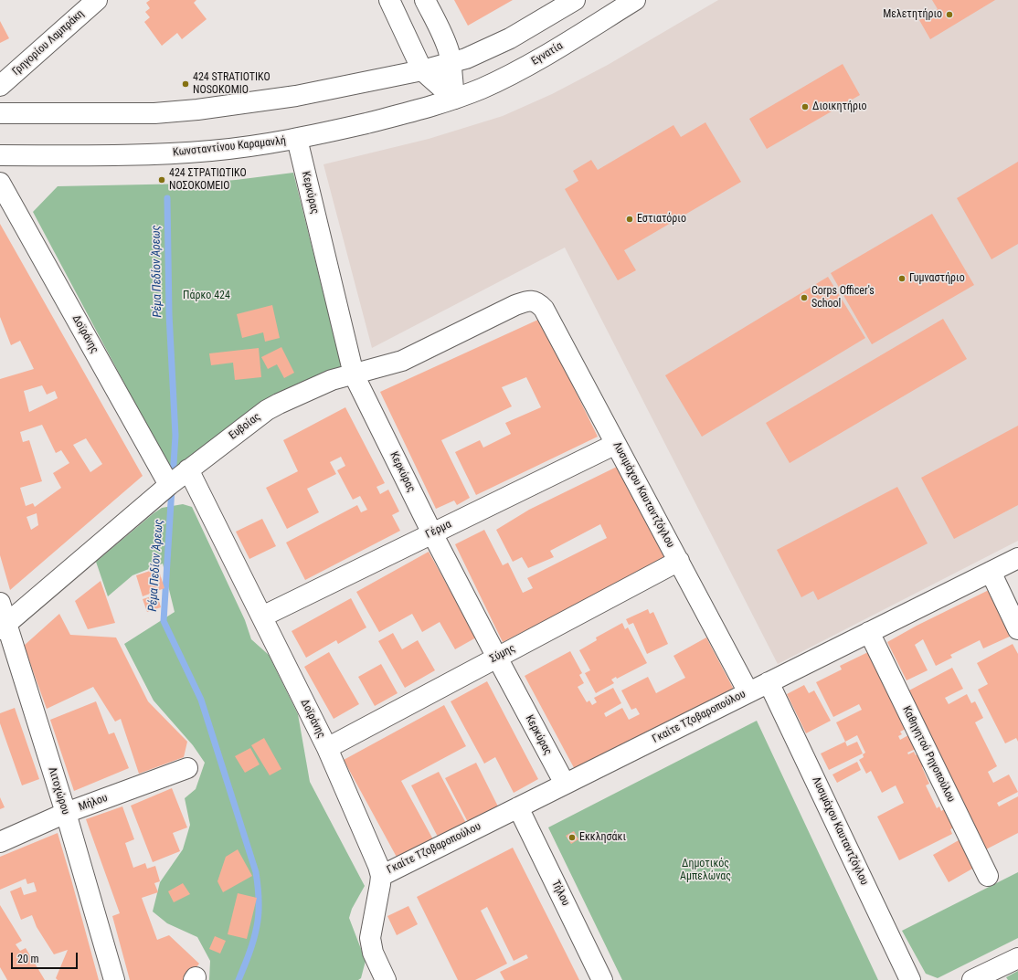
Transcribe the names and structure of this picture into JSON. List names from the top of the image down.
{
  "streets": {
    "street": [
      "Γρηγορίου Λαμπράκη",
      "Εγνατία",
      "Κωνσταντίνου Καραμανλή",
      "Κερκύρας",
      "Δοϊράνης",
      "Ευβοίας",
      "Λυσιμάχου Καυταντζόγλου",
      "Γέρμα",
      "Σύμης",
      "Γκαίτε Τζοβαροπούλου",
      "Καθηγητού Ρηγοπούλου",
      "Λιτοχώρου",
      "Μήλου",
      "Τήλου"
    ]
  },
  "crossings": [
    ["Εγνατία", "Κωνσταντίνου Καραμανλή"],
    ["Κωνσταντίνου Καραμανλή", "Κερκύρας"],
    ["Κερκύρας", "Ευβοίας"],
    ["Κερκύρας", "Γέρμα"],
    ["Κερκύρας", "Σύμης"],
    ["Κερκύρας", "Γκαίτε Τζοβαροπούλου"],
    ["Δοϊράνης", "Ευβοίας"],
    ["Δοϊράνης", "Γέρμα"],
    ["Δοϊράνης", "Σύμης"],
    ["Δοϊράνης", "Γκαίτε Τζοβαροπούλου"],
    ["Ευβοίας", "Λυσιμάχου Καυταντζόγλου"],
    ["Ευβοίας", "Λιτοχώρου"],
    ["Λυσιμάχου Καυταντζόγλου", "Γέρμα"],
    ["Λυσιμάχου Καυταντζόγλου", "Σύμης"],
    ["Λυσιμάχου Καυταντζόγλου", "Γκαίτε Τζοβαροπούλου"],
    ["Γκαίτε Τζοβαροπούλου", "Καθηγητού Ρηγοπούλου"],
    ["Γκαίτε Τζοβαροπούλου", "Τήλου"],
    ["Λιτοχώρου", "Μήλου"]
  ],
  "water": ["Ρέμα Πεδίον Άρεως"],
  "parks": ["Πάρκο 424", "Δημοτικός Αμπελώνας"],
  "places": [
    "Μελετητήριο",
    "424 STRATIOTIKO NOSOKOMIO",
    "Διοικητήριο",
    "424 ΣΤΡΑΤΙΩΤΙΚΟ ΝΟΣΟΚΟΜΕΙΟ",
    "Εστιατόριο",
    "Γυμναστήριο",
    "Corps Officer's School",
    "Εκκλησάκι"
  ],
  "scale_bar": "20 m"
}
